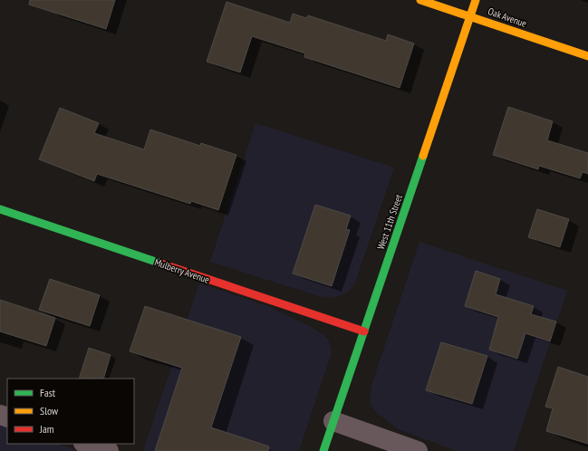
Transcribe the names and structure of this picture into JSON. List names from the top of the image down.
{
  "streets": {
    "street": ["Oak Avenue", "West 11th Street", "Mulberry Avenue"]
  },
  "crossings": [
    ["Oak Avenue", "West 11th Street"],
    ["West 11th Street", "Mulberry Avenue"]
  ],
  "legend": ["Fast", "Slow", "Jam"]
}
